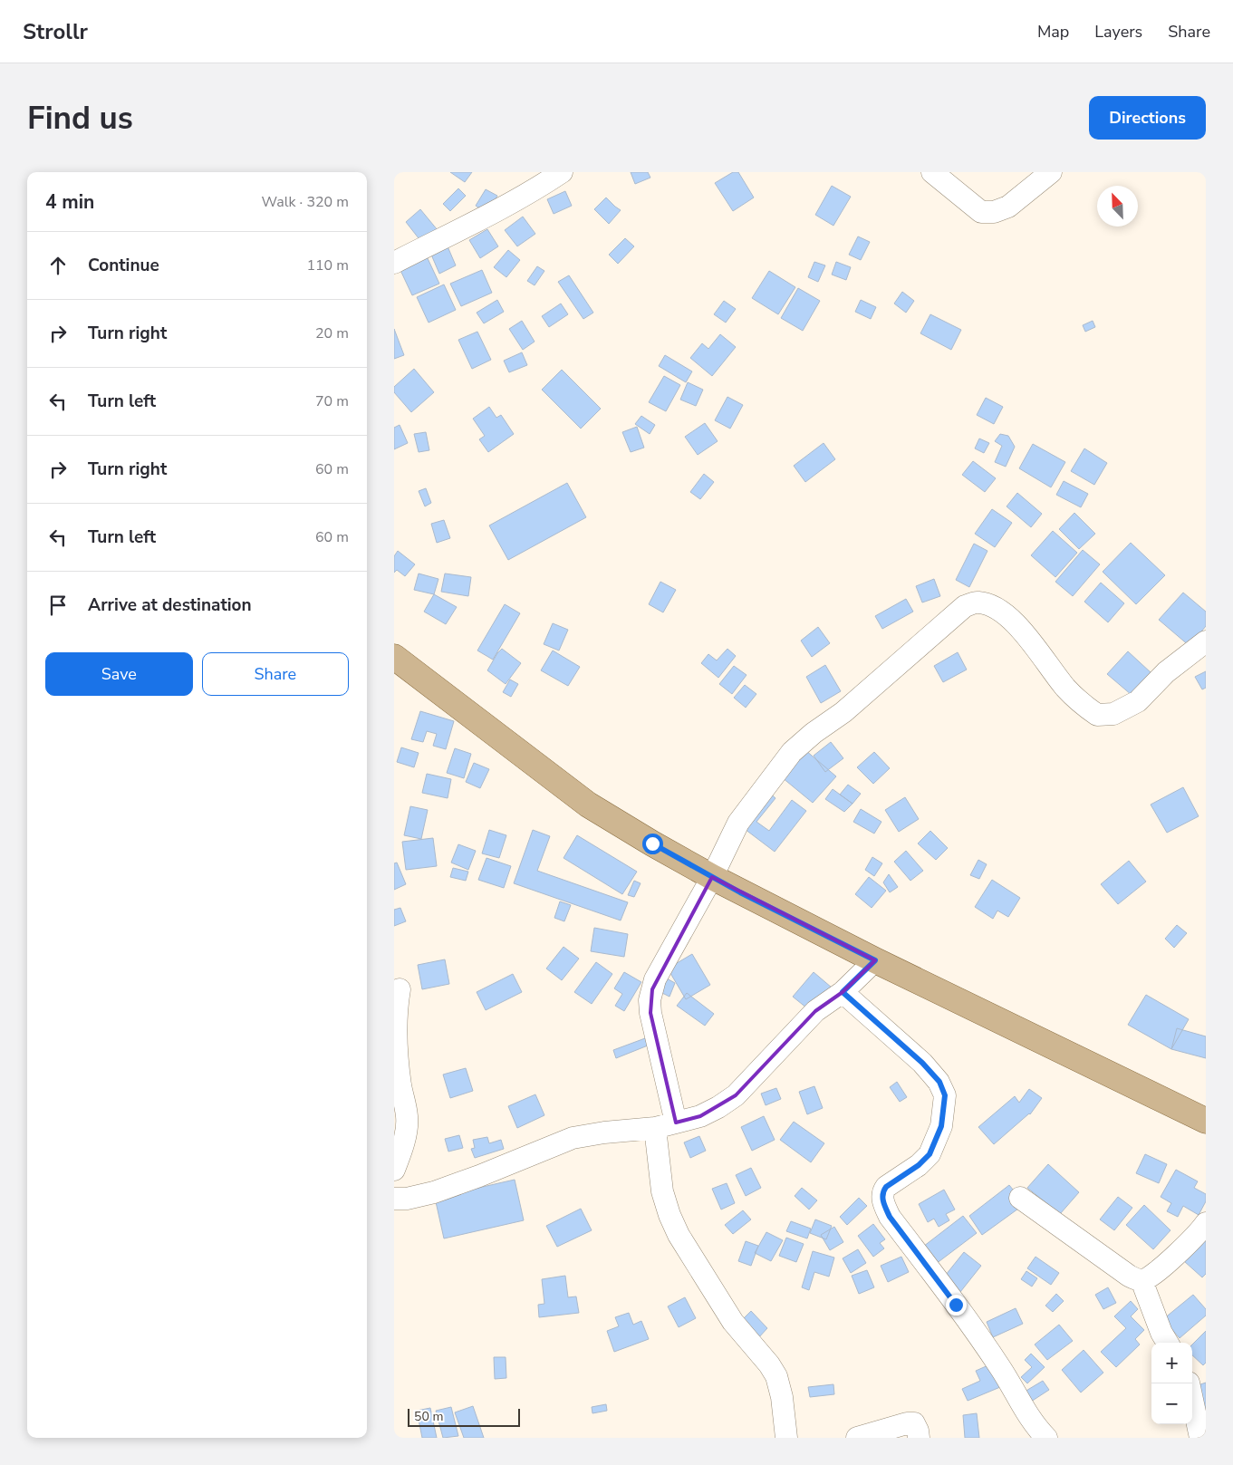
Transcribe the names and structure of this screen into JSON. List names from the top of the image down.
{
  "scale_bar": "50 m",
  "north": "top left",
  "page": {
    "header": "Strollr",
    "nav": ["Map", "Layers", "Share"],
    "buttons": [
      "Directions",
      ["Save", "Share"]
    ],
    "title": "Find us",
    "heading": ["4 min", "Walk · 320 m"],
    "list": [
      ["Continue", "110 m"],
      ["Turn right", "20 m"],
      ["Turn left", "70 m"],
      ["Turn right", "60 m"],
      ["Turn left", "60 m"],
      "Arrive at destination"
    ],
    "map_buttons": ["+", "−"],
    "scale": "50 m"
  }
}
